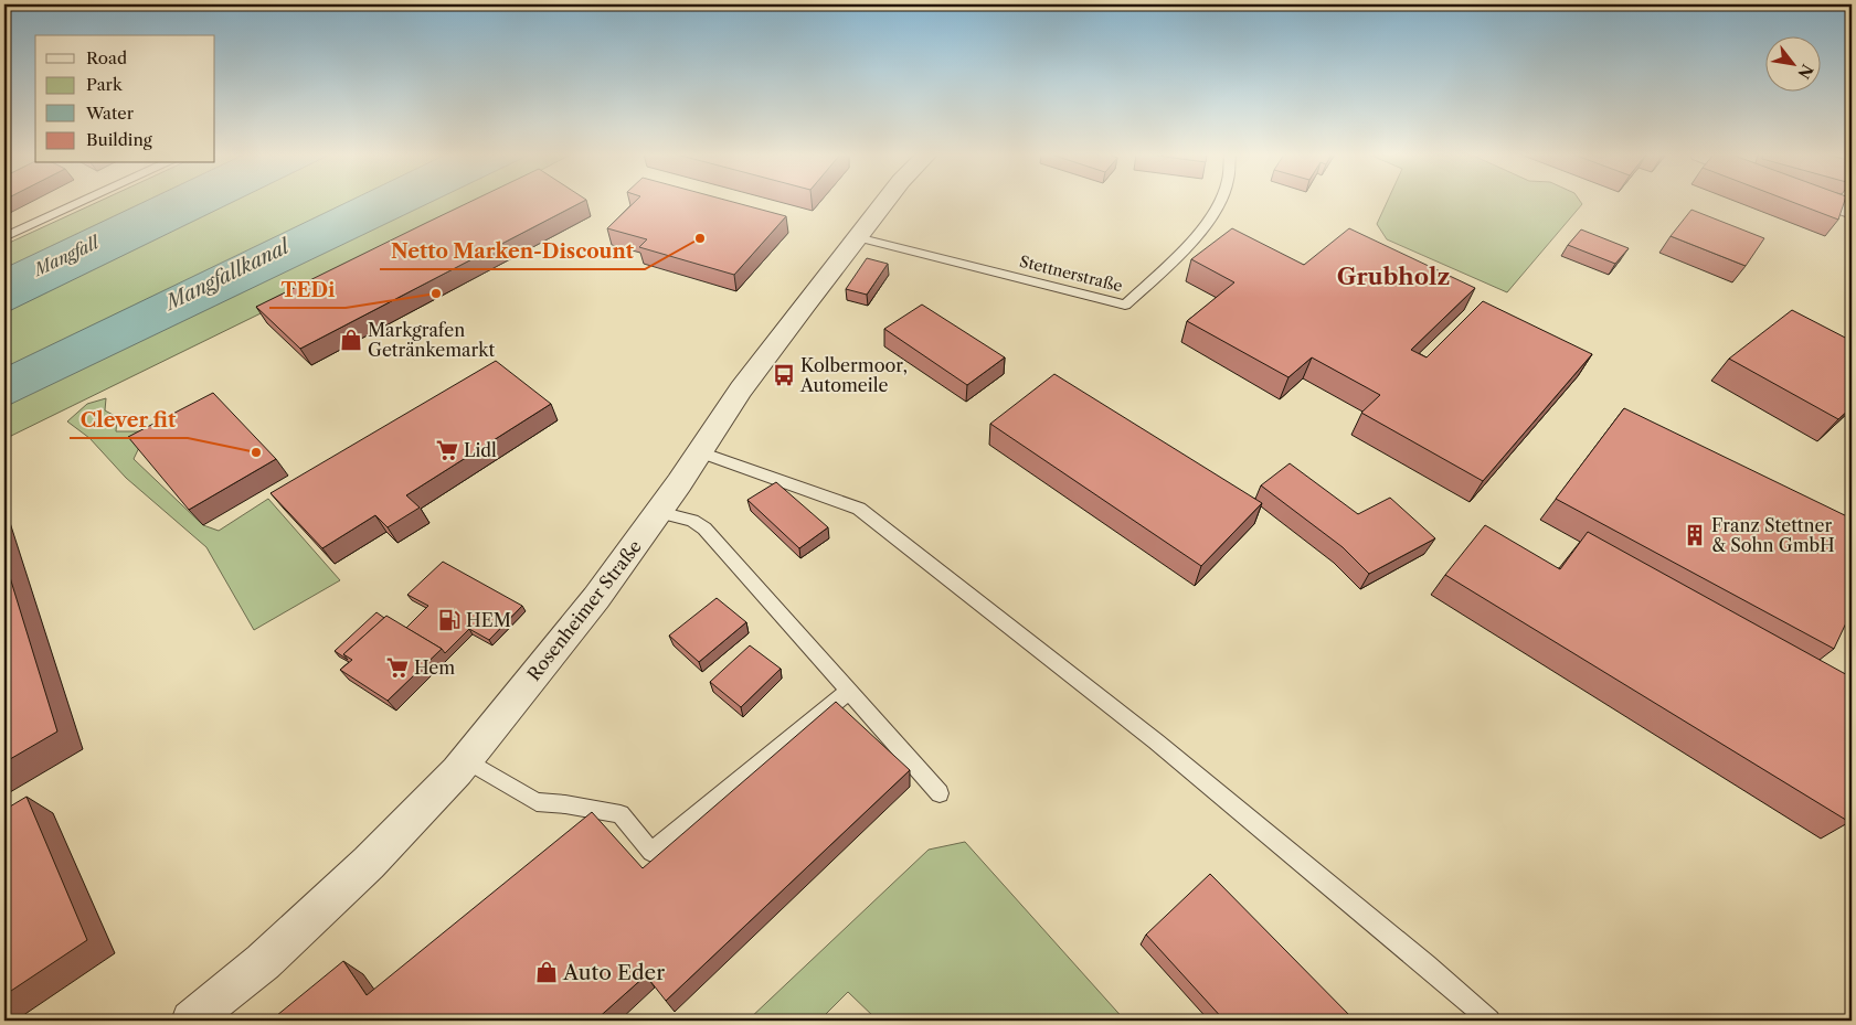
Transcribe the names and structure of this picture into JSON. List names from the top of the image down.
{
  "streets": {
    "street": ["Rosenheimer Straße"],
    "lane": ["Stettnerstraße"]
  },
  "crossings": [
    ["Stettnerstraße", "Rosenheimer Straße"]
  ],
  "districts": ["Grubholz"],
  "water": ["Mangfall", "Mangfallkanal"],
  "places": {
    "other": ["Netto Marken-Discount", "TEDi", "Clever fit"],
    "shop": ["Markgrafen Getränkemarkt", "Auto Eder"],
    "bus stop": ["Kolbermoor, Automeile"],
    "supermarket": ["Lidl", "Hem"],
    "building": ["Franz Stettner & Sohn GmbH"],
    "fuel station": ["HEM"]
  },
  "legend": [
    "Road",
    "Park",
    "Water",
    "Building"
  ],
  "north": "bottom right"
}
